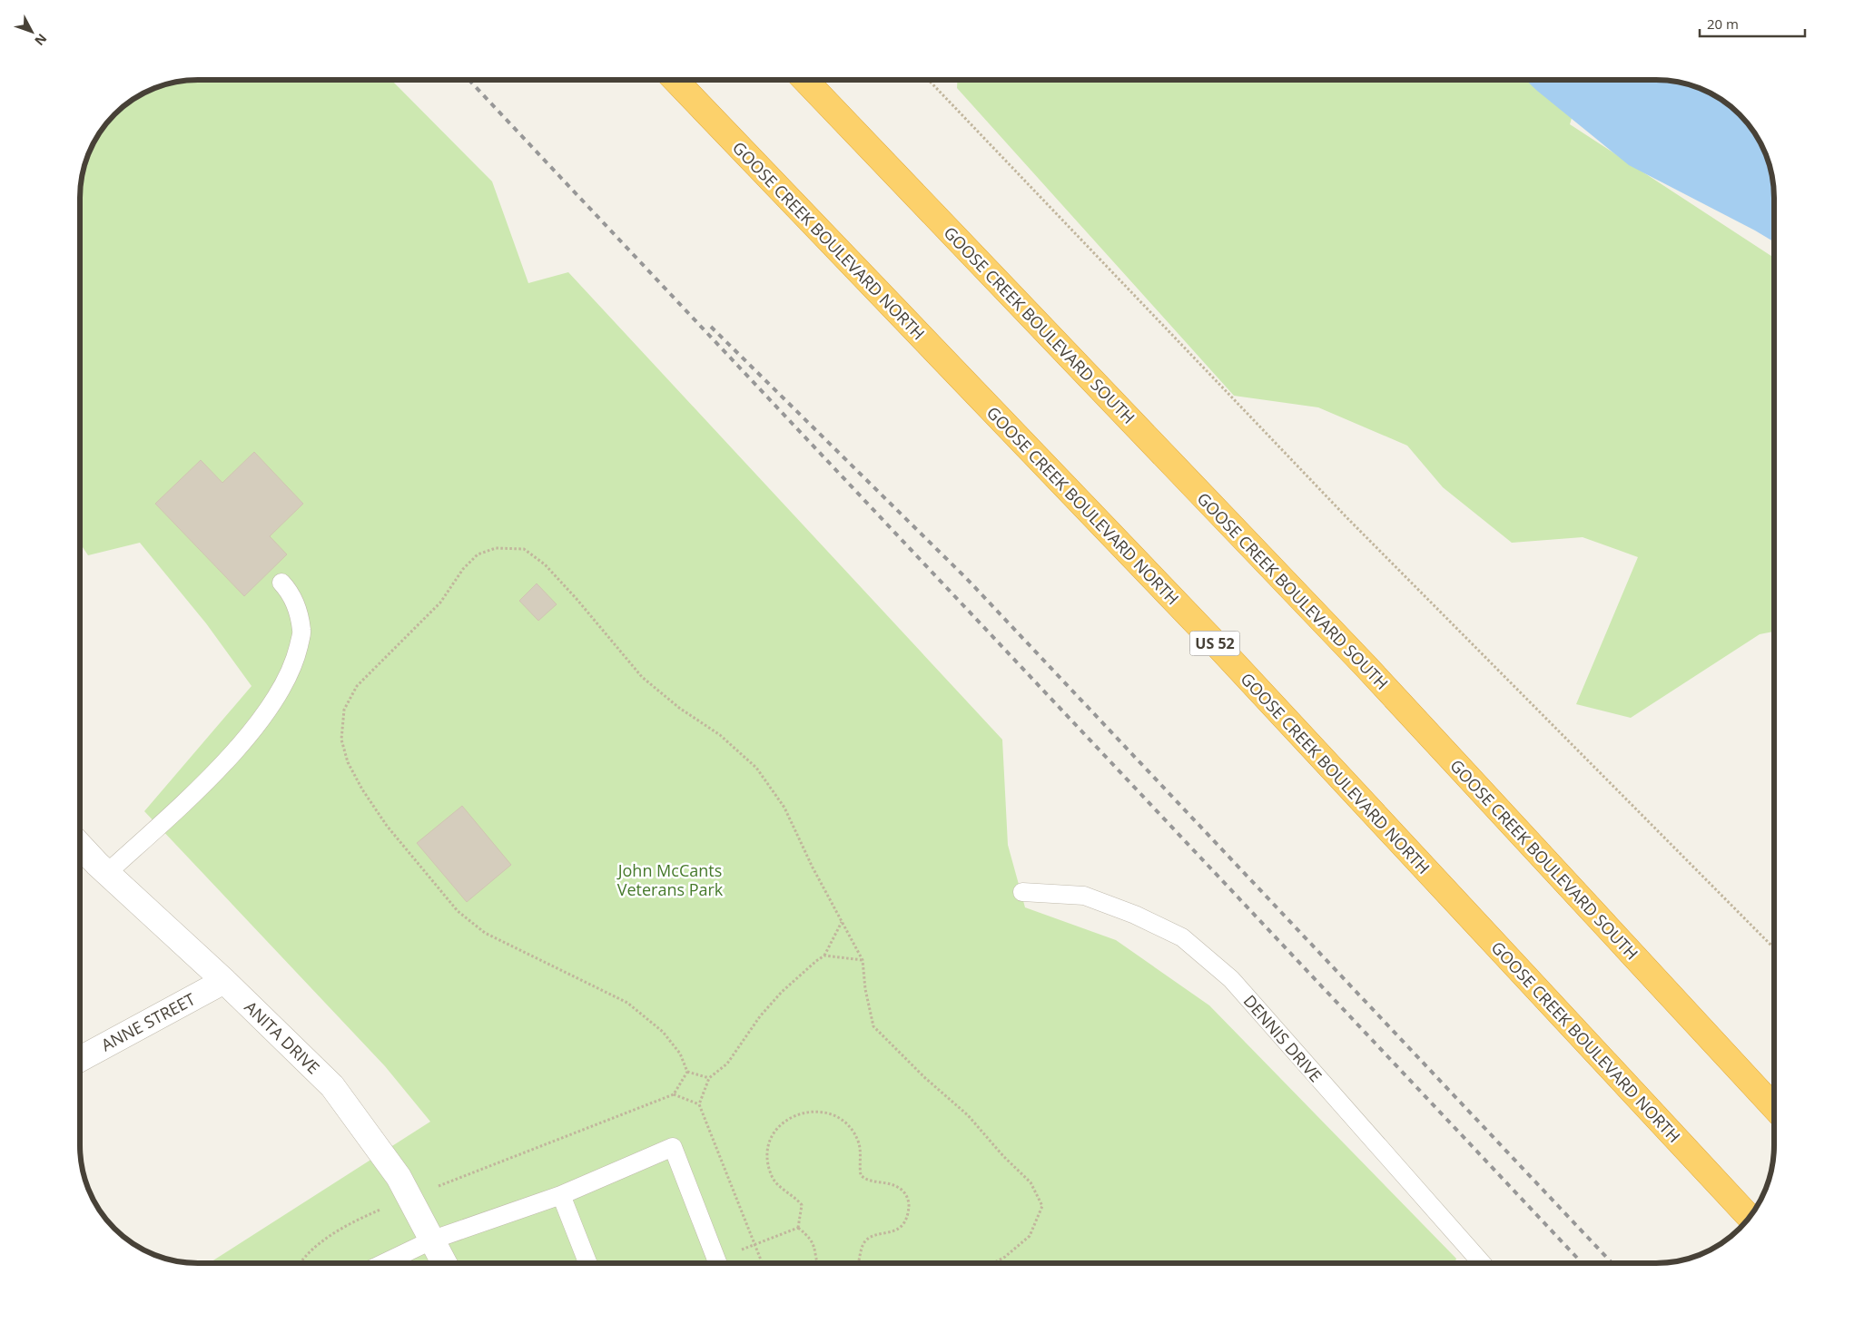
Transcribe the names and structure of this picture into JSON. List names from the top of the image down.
{
  "streets": {
    "highway": ["GOOSE CREEK BOULEVARD NORTH", "GOOSE CREEK BOULEVARD SOUTH", "US 52"],
    "street": ["ANNE STREET", "ANITA DRIVE"],
    "lane": ["DENNIS DRIVE"]
  },
  "crossings": [
    ["ANNE STREET", "ANITA DRIVE"]
  ],
  "parks": ["John McCants Veterans Park"],
  "scale_bar": "20 m",
  "north": "bottom right"
}
